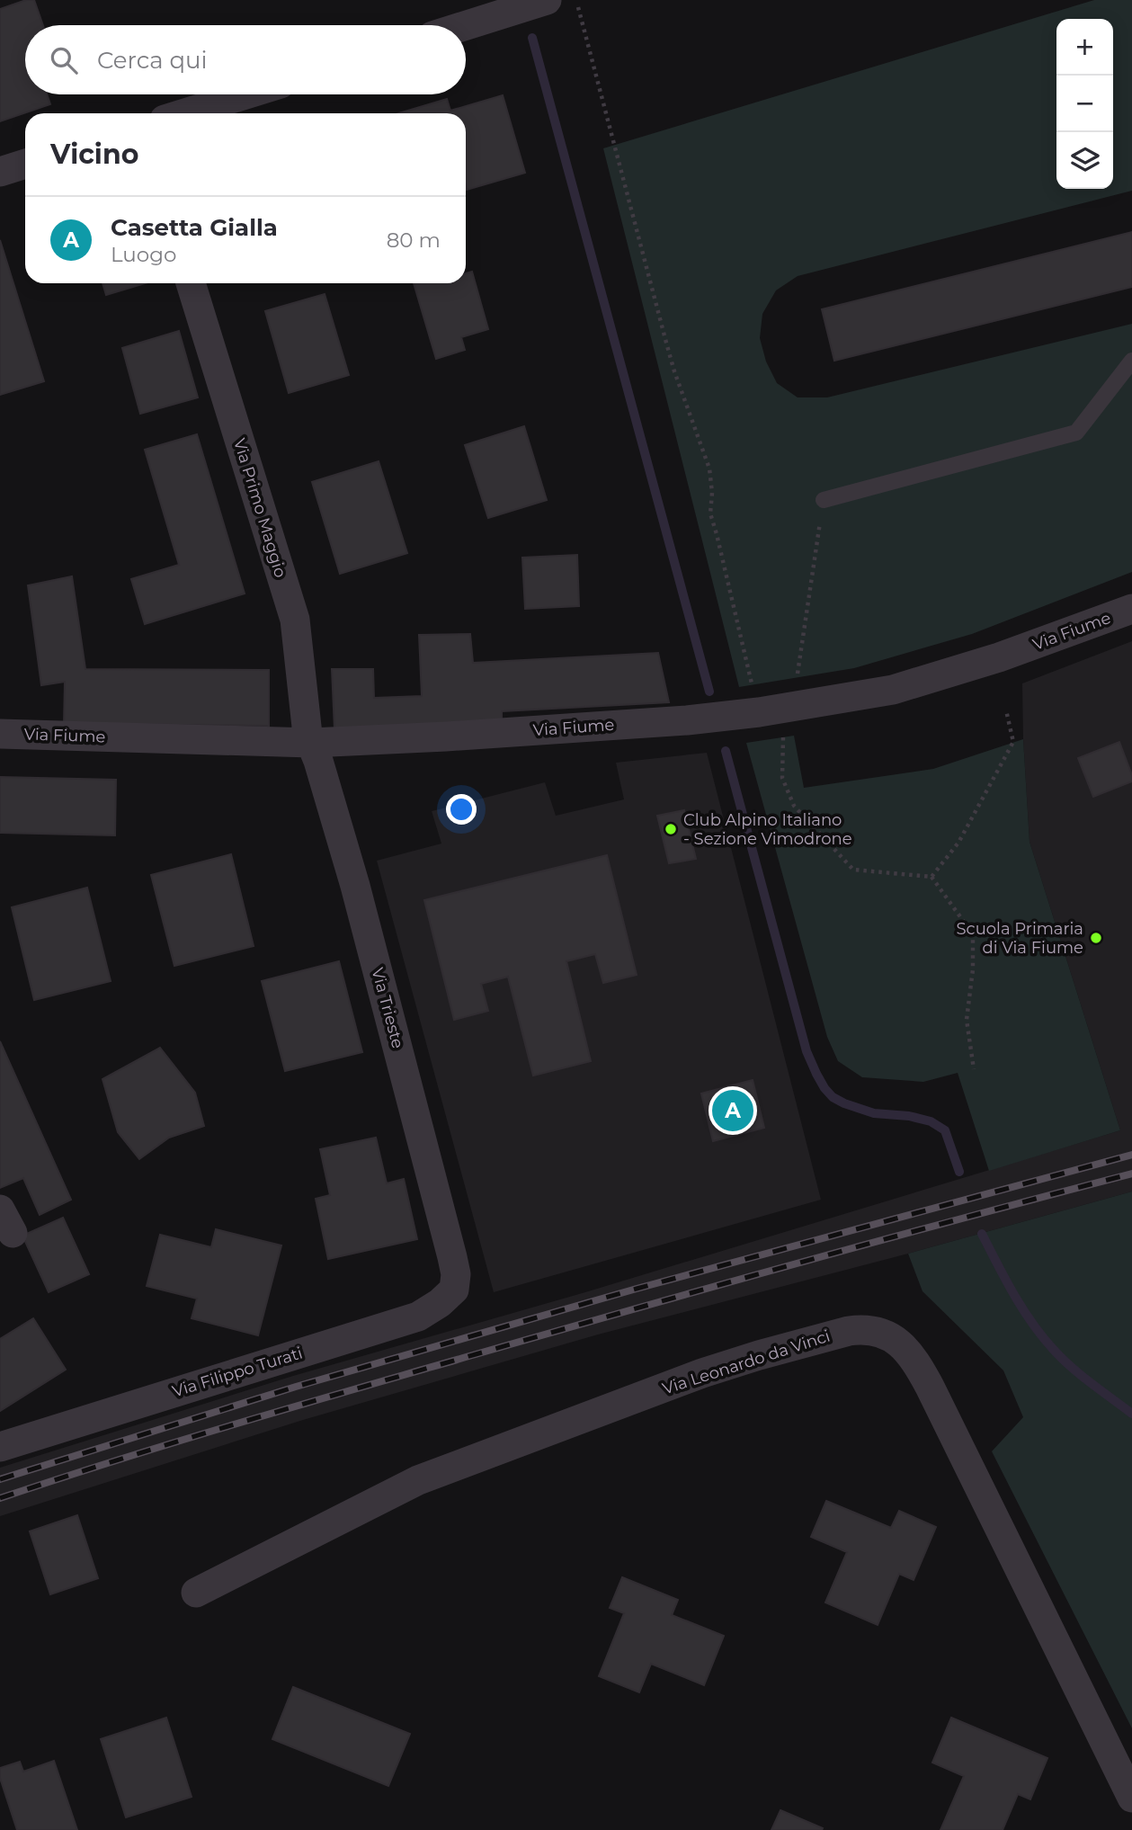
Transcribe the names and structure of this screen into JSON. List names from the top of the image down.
{
  "streets": {
    "street": [
      "Via Primo Maggio",
      "Via Fiume",
      "Via Trieste",
      "Via Leonardo da Vinci",
      "Via Filippo Turati"
    ]
  },
  "crossings": [
    ["Via Primo Maggio", "Via Fiume"],
    ["Via Primo Maggio", "Via Trieste"],
    ["Via Fiume", "Via Trieste"],
    ["Via Trieste", "Via Filippo Turati"]
  ],
  "places": ["Club Alpino Italiano - Sezione Vimodrone", "Scuola Primaria di Via Fiume"],
  "page": {
    "map_buttons": ["+", "−"],
    "search": "Cerca qui",
    "heading": "Vicino",
    "list": [
      {
        "mark": "A",
        "name": "Casetta Gialla",
        "note": "Luogo",
        "value": "80 m"
      }
    ],
    "pins": "A"
  }
}
